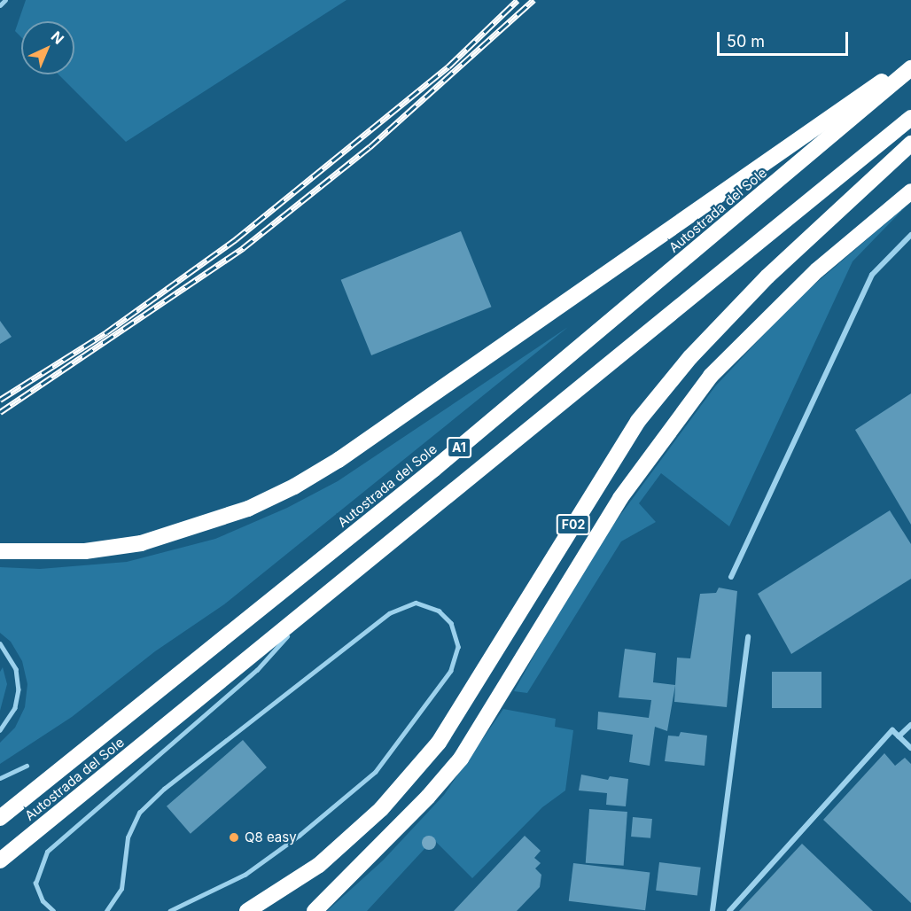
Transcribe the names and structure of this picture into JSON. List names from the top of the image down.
{
  "streets": {
    "highway": ["Autostrada del Sole", "A1", "F02"]
  },
  "places": ["Q8 easy"],
  "scale_bar": "50 m",
  "north": "top right"
}
